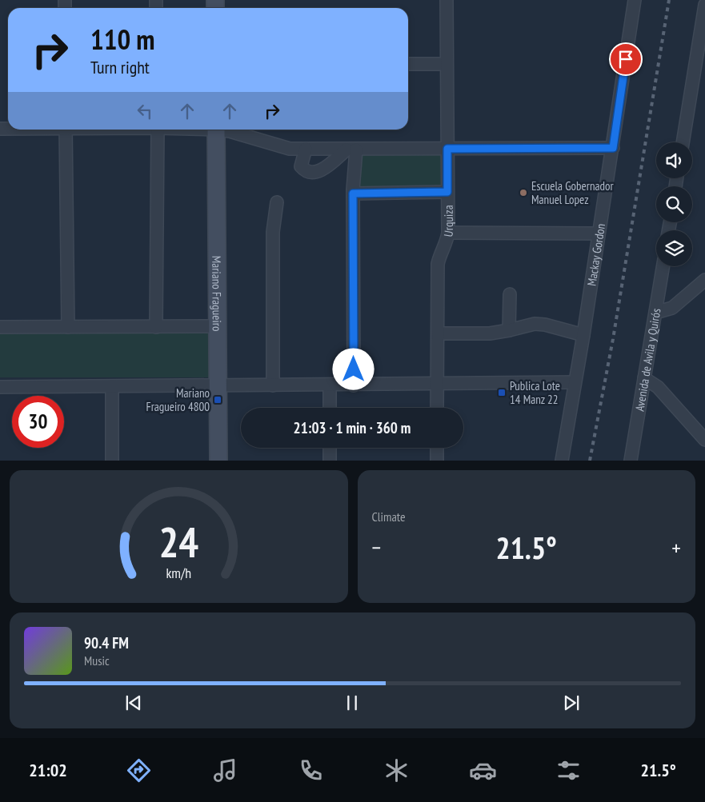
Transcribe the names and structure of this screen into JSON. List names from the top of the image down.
{
  "streets": {
    "main road": ["Mariano Fragueiro"],
    "street": ["Urquiza", "Mackay Gordon", "Avenida de Avila y Quirós"]
  },
  "places": {
    "other": ["Escuela Gobernador Manuel Lopez"],
    "transit": ["Publica Lote 14 Manz 22", "Mariano Fragueiro 4800"]
  },
  "page": {
    "turn": ["110 m", "Turn right"],
    "limit": "30",
    "trip": "21:03 · 1 min · 360 m",
    "tile": "Climate",
    "heat": ["−", "21.5°", "+"],
    "song": ["90.4 FM", "Music"],
    "tabs": ["21:02", "21.5°"],
    "gauge": ["24", "km/h"]
  }
}
